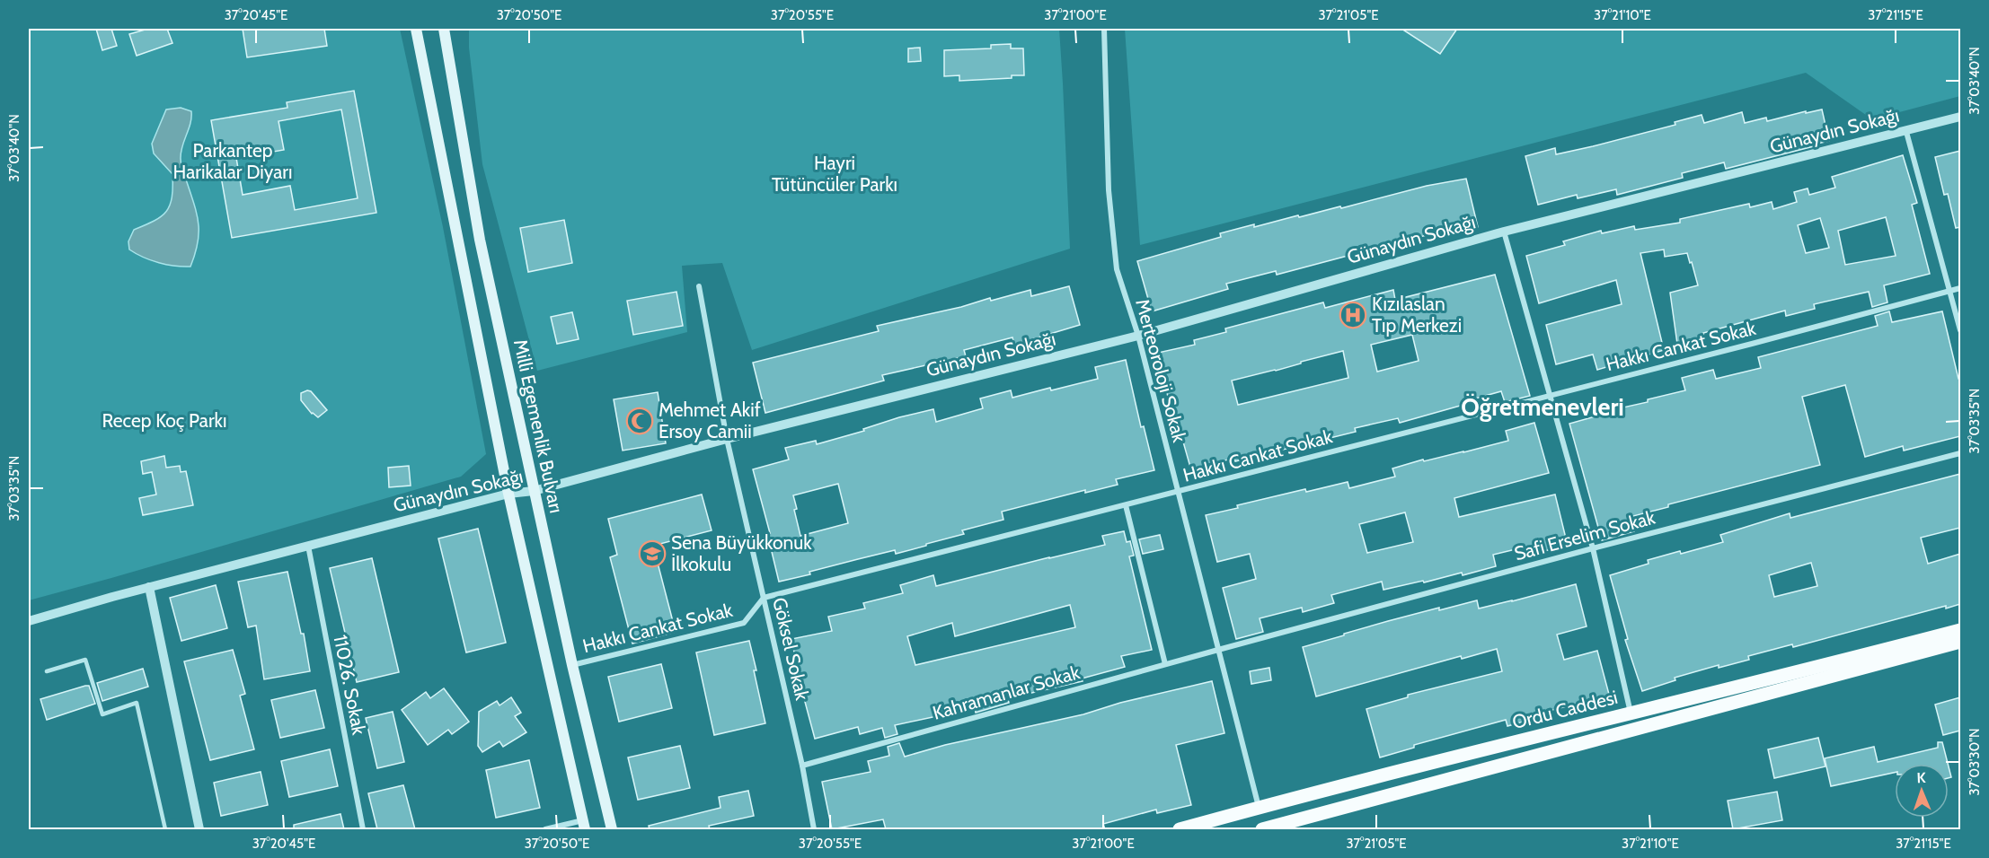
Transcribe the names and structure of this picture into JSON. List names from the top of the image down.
{
  "streets": {
    "main road": ["Milli Egemenlik Bulvarı", "Ordu Caddesi"],
    "street": [
      "Günaydın Sokağı",
      "Hakkı Cankat Sokak",
      "Merteoroloji Sokak",
      "Safi Erselim Sokak",
      "Göksel Sokak",
      "11026. Sokak",
      "Kahramanlar Sokak"
    ]
  },
  "crossings": [
    ["Günaydın Sokağı", "Merteoroloji Sokak"],
    ["Günaydın Sokağı", "Milli Egemenlik Bulvarı"],
    ["Günaydın Sokağı", "Göksel Sokak"],
    ["Günaydın Sokağı", "11026. Sokak"],
    ["Hakkı Cankat Sokak", "Merteoroloji Sokak"],
    ["Hakkı Cankat Sokak", "Milli Egemenlik Bulvarı"],
    ["Hakkı Cankat Sokak", "Göksel Sokak"],
    ["Merteoroloji Sokak", "Safi Erselim Sokak"],
    ["Merteoroloji Sokak", "Kahramanlar Sokak"],
    ["Merteoroloji Sokak", "Ordu Caddesi"],
    ["Safi Erselim Sokak", "Kahramanlar Sokak"],
    ["Göksel Sokak", "Kahramanlar Sokak"]
  ],
  "districts": ["Öğretmenevleri"],
  "parks": ["Parkantep Harikalar Diyarı", "Hayri Tütüncüler Parkı", "Recep Koç Parkı"],
  "places": {
    "hospital": ["Kızılaslan Tıp Merkezi"],
    "mosque": ["Mehmet Akif Ersoy Camii"],
    "school or university": ["Sena Büyükkonuk İlkokulu"]
  },
  "north": "top",
  "coordinates": [
    "37°20'45\"E",
    "37°20'50\"E",
    "37°20'55\"E",
    "37°21'00\"E",
    "37°21'05\"E",
    "37°21'10\"E",
    "37°21'15\"E",
    "37°03'40\"N",
    "37°03'35\"N",
    "37°03'30\"N"
  ]
}
